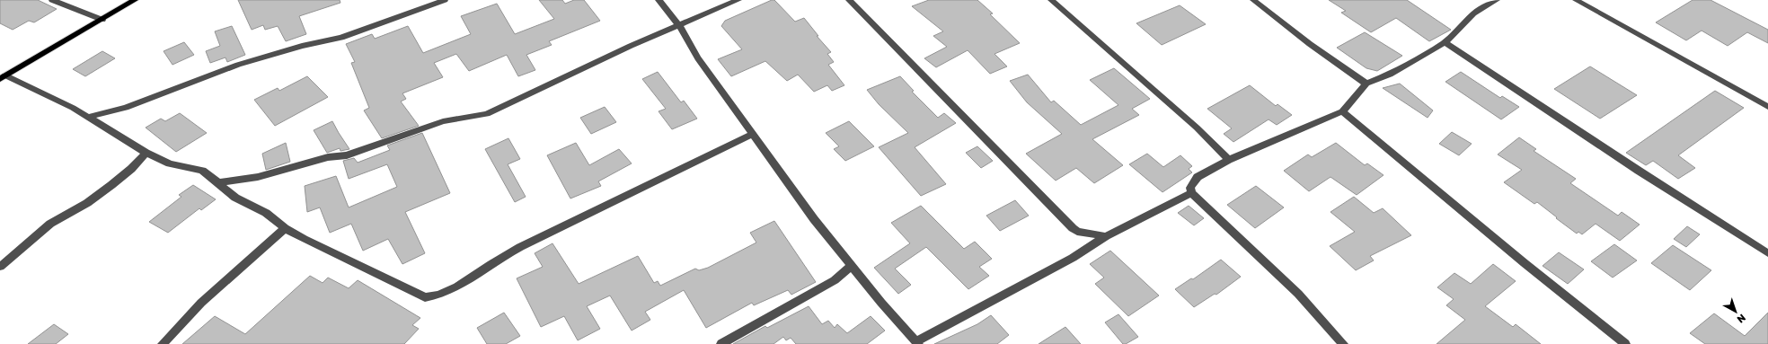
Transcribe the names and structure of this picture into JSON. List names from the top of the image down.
{
  "north": "bottom right"
}
